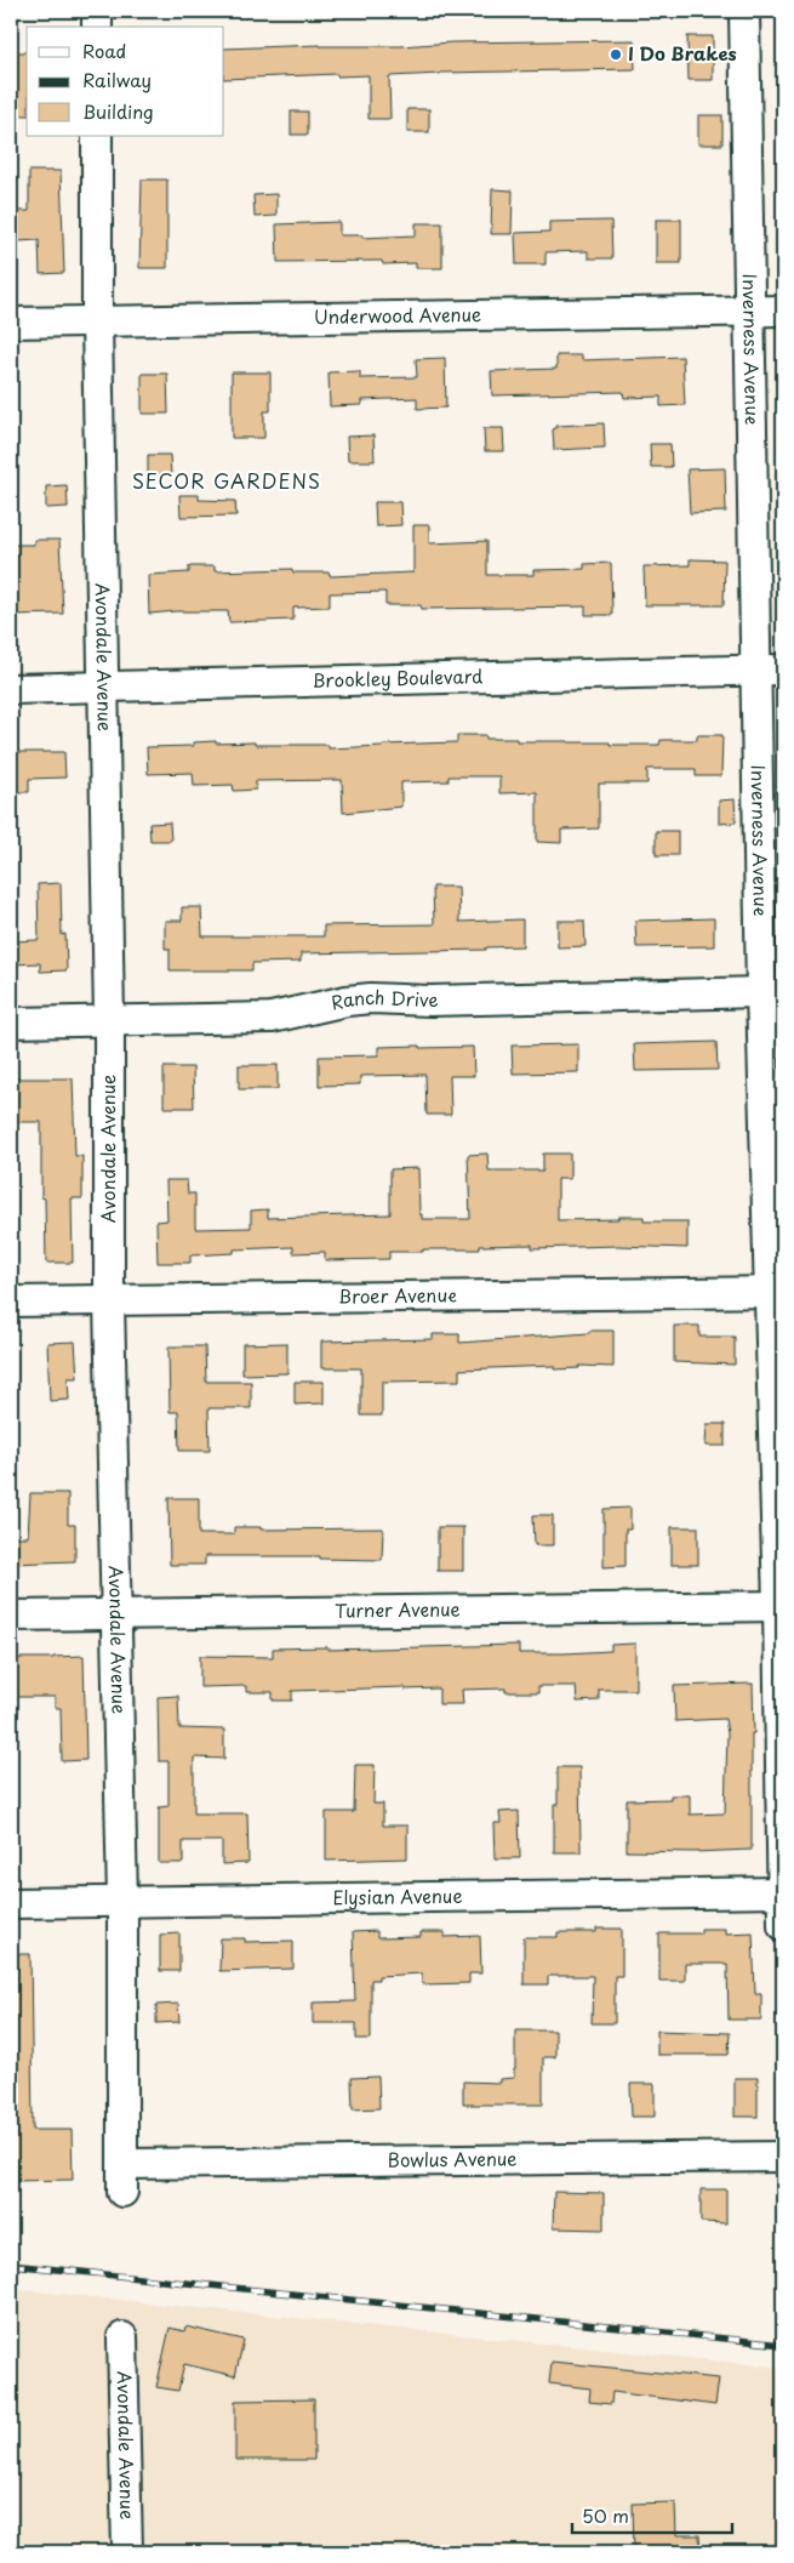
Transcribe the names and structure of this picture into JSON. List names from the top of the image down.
{
  "streets": {
    "street": [
      "Underwood Avenue",
      "Inverness Avenue",
      "Avondale Avenue",
      "Brookley Boulevard",
      "Ranch Drive",
      "Broer Avenue",
      "Turner Avenue",
      "Elysian Avenue",
      "Bowlus Avenue"
    ]
  },
  "crossings": [
    ["Underwood Avenue", "Inverness Avenue"],
    ["Underwood Avenue", "Avondale Avenue"],
    ["Inverness Avenue", "Brookley Boulevard"],
    ["Inverness Avenue", "Ranch Drive"],
    ["Inverness Avenue", "Broer Avenue"],
    ["Inverness Avenue", "Turner Avenue"],
    ["Inverness Avenue", "Elysian Avenue"],
    ["Avondale Avenue", "Brookley Boulevard"],
    ["Avondale Avenue", "Ranch Drive"],
    ["Avondale Avenue", "Broer Avenue"],
    ["Avondale Avenue", "Turner Avenue"],
    ["Avondale Avenue", "Elysian Avenue"],
    ["Avondale Avenue", "Bowlus Avenue"]
  ],
  "districts": ["SECOR GARDENS"],
  "places": ["I Do Brakes"],
  "legend": ["Road", "Railway", "Building"],
  "scale_bar": "50 m"
}
